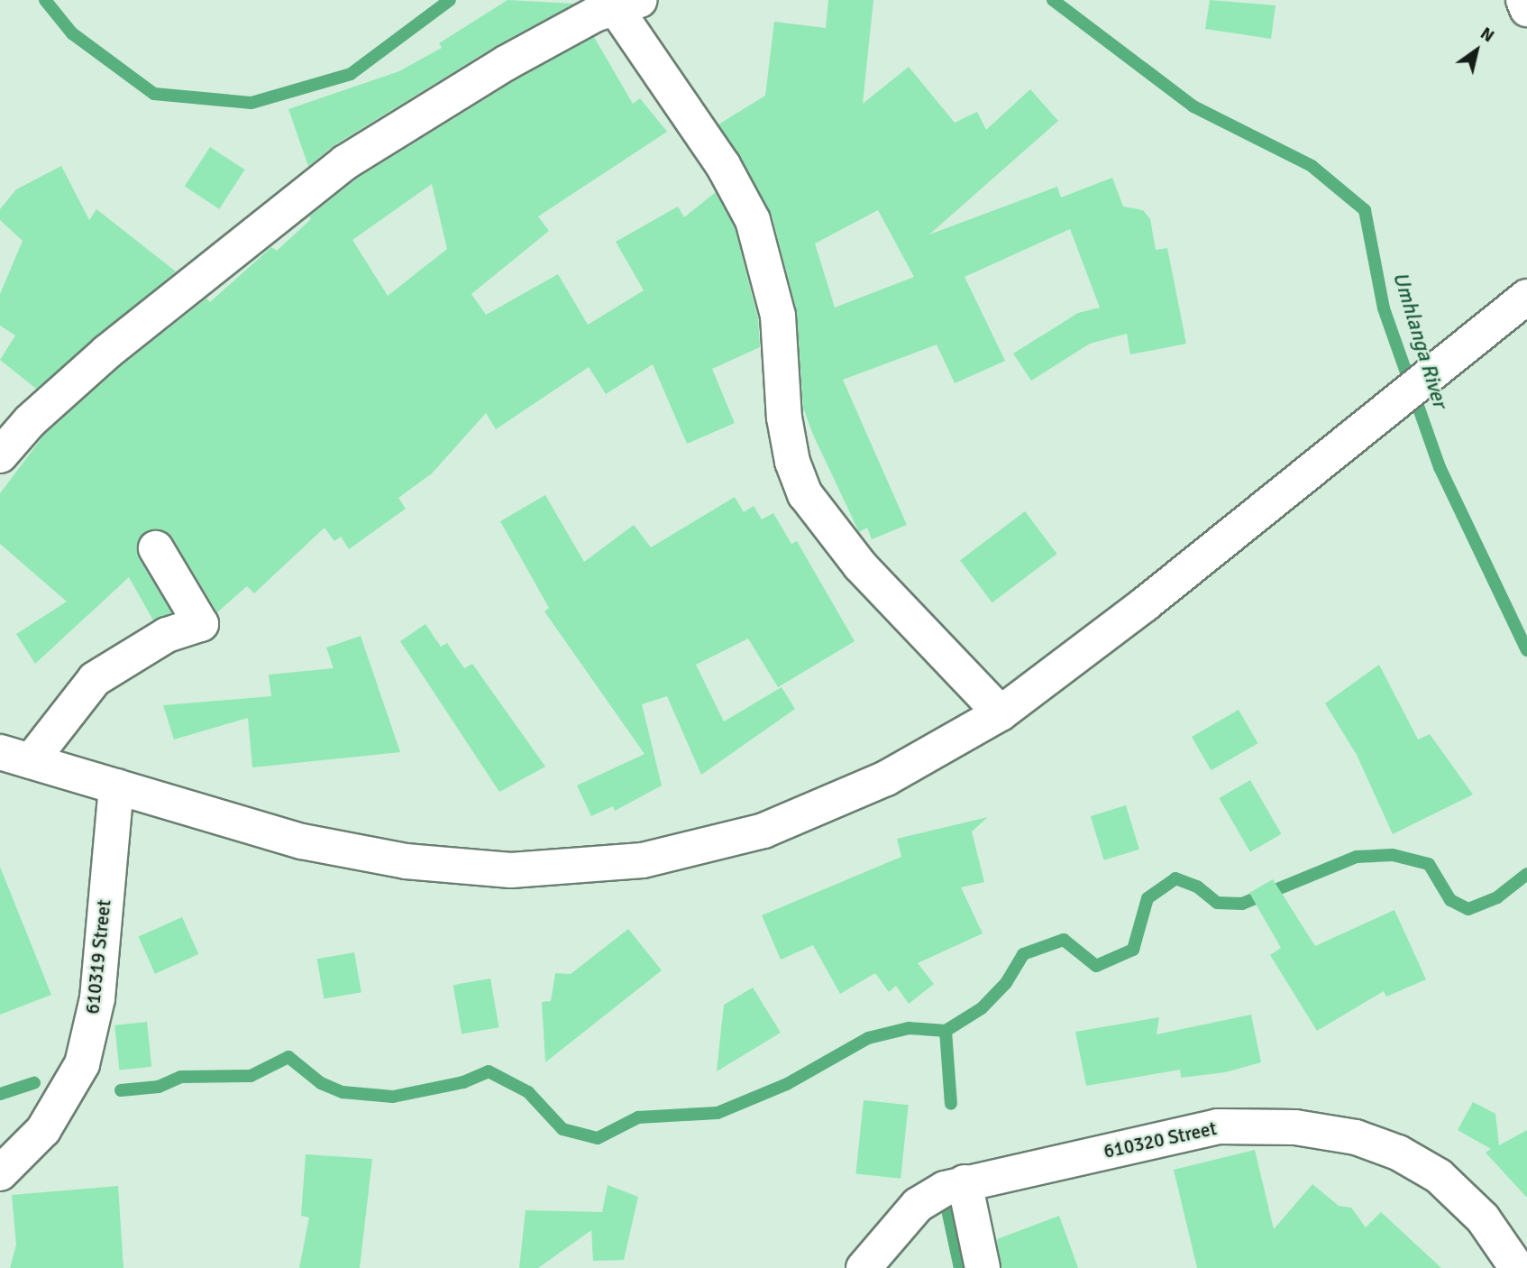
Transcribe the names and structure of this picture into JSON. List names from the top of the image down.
{
  "streets": {
    "street": ["610319 Street", "610320 Street"]
  },
  "water": ["Umhlanga River"],
  "north": "top right"
}
